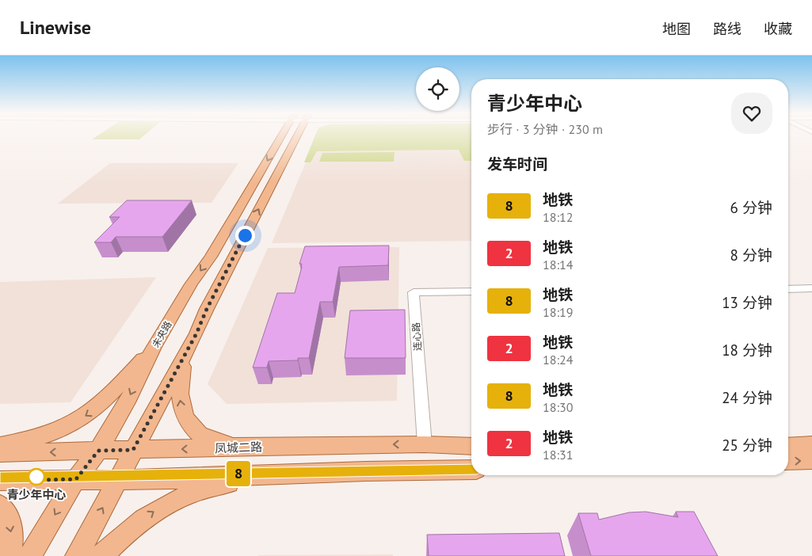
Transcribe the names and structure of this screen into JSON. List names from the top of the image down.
{
  "streets": {
    "main road": ["未央路", "凤城二路"],
    "street": ["连心路"]
  },
  "crossings": [
    ["未央路", "凤城二路"],
    ["连心路", "凤城二路"]
  ],
  "places": ["青少年中心"],
  "lines": ["metro line 8"],
  "page": {
    "header": "Linewise",
    "nav": ["地图", "路线", "收藏"],
    "on_map": "8",
    "heading": [
      ["青少年中心", "步行 · 3 分钟 · 230 m"],
      "发车时间"
    ],
    "list": [
      {
        "mark": "8",
        "name": "地铁",
        "note": "18:12",
        "value": "6 分钟"
      },
      {
        "mark": "2",
        "name": "地铁",
        "note": "18:14",
        "value": "8 分钟"
      },
      {
        "mark": "8",
        "name": "地铁",
        "note": "18:19",
        "value": "13 分钟"
      },
      {
        "mark": "2",
        "name": "地铁",
        "note": "18:24",
        "value": "18 分钟"
      },
      {
        "mark": "8",
        "name": "地铁",
        "note": "18:30",
        "value": "24 分钟"
      },
      {
        "mark": "2",
        "name": "地铁",
        "note": "18:31",
        "value": "25 分钟"
      }
    ]
  }
}
